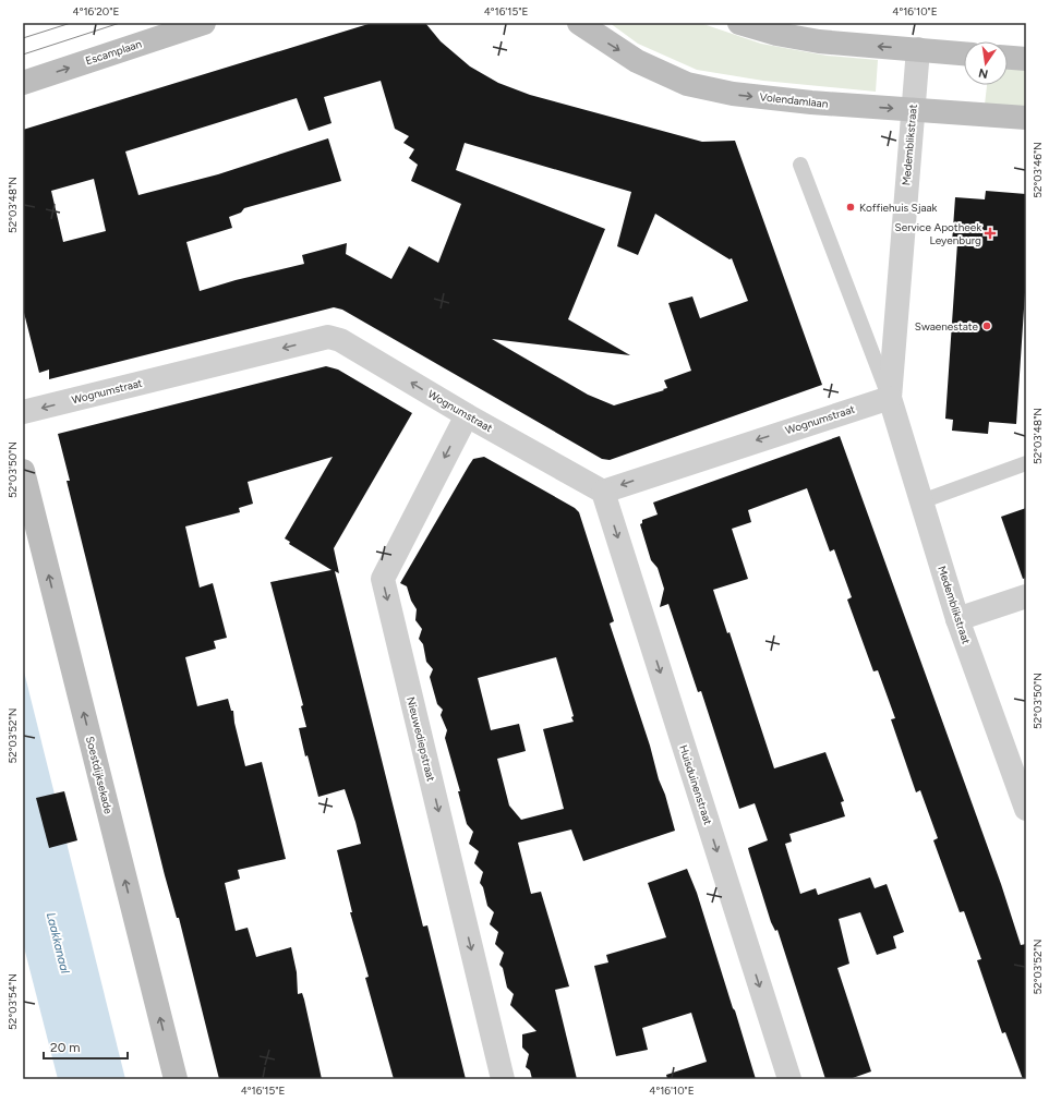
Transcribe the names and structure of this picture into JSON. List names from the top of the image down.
{
  "streets": {
    "street": [
      "Escamplaan",
      "Volendamlaan",
      "Medemblikstraat",
      "Wognumstraat",
      "Nieuwediepstraat",
      "Soestdijksekade",
      "Huisduinenstraat"
    ]
  },
  "crossings": [
    ["Volendamlaan", "Medemblikstraat"],
    ["Medemblikstraat", "Wognumstraat"],
    ["Wognumstraat", "Nieuwediepstraat"],
    ["Wognumstraat", "Huisduinenstraat"]
  ],
  "one_way": [
    "Escamplaan",
    "Wognumstraat",
    "Nieuwediepstraat",
    "Soestdijksekade",
    "Huisduinenstraat"
  ],
  "water": ["Laakkanaal"],
  "places": {
    "other": ["Koffiehuis Sjaak", "Swaenestate"],
    "health": ["Service Apotheek Leyenburg"]
  },
  "scale_bar": "20 m",
  "north": "bottom",
  "coordinates": [
    "4°16'20\"E",
    "4°16'15\"E",
    "4°16'10\"E",
    "52°03'46\"N",
    "52°03'48\"N",
    "52°03'50\"N",
    "52°03'52\"N",
    "52°03'54\"N"
  ]
}
